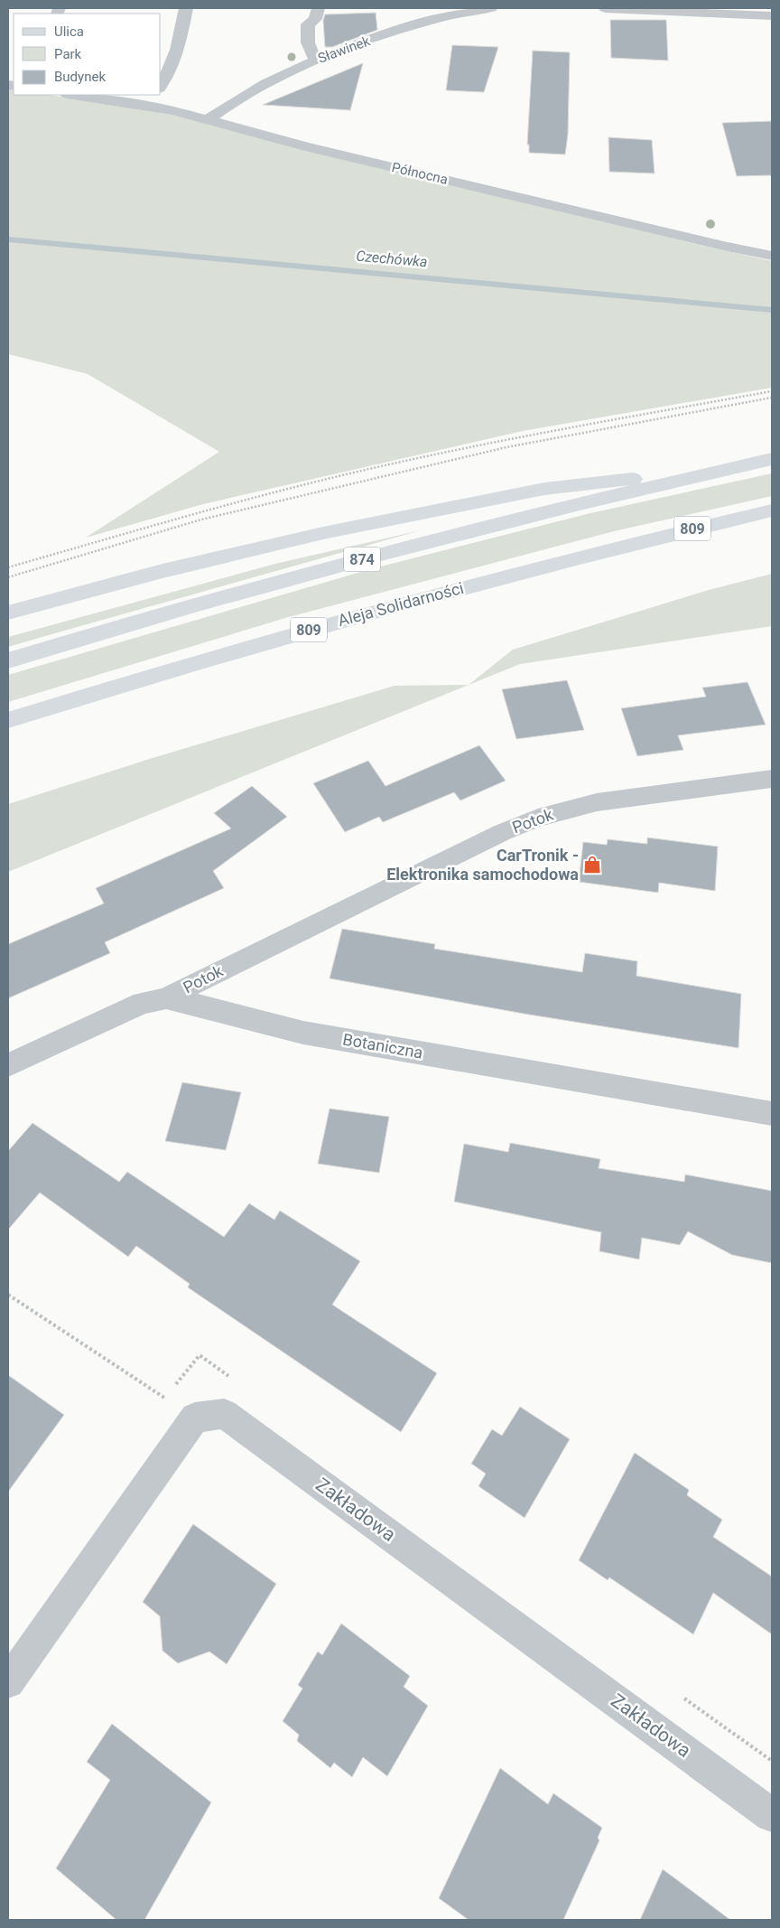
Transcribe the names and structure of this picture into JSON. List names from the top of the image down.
{
  "streets": {
    "main road": ["809", "874", "Aleja Solidarności"],
    "street": [
      "Sławinek",
      "Północna",
      "Potok",
      "Botaniczna",
      "Zakładowa"
    ]
  },
  "crossings": [
    ["Sławinek", "Północna"],
    ["Potok", "Botaniczna"]
  ],
  "water": ["Czechówka"],
  "places": {
    "shop": ["CarTronik - Elektronika samochodowa"]
  },
  "legend": ["Ulica", "Park", "Budynek"]
}
